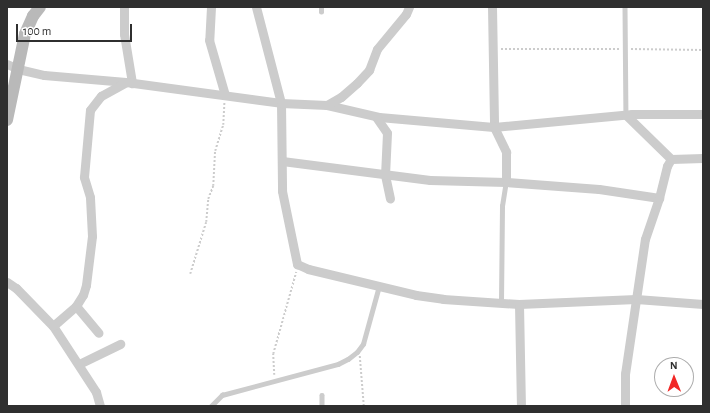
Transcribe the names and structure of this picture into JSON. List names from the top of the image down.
{
  "scale_bar": "100 m",
  "north": "top"
}
